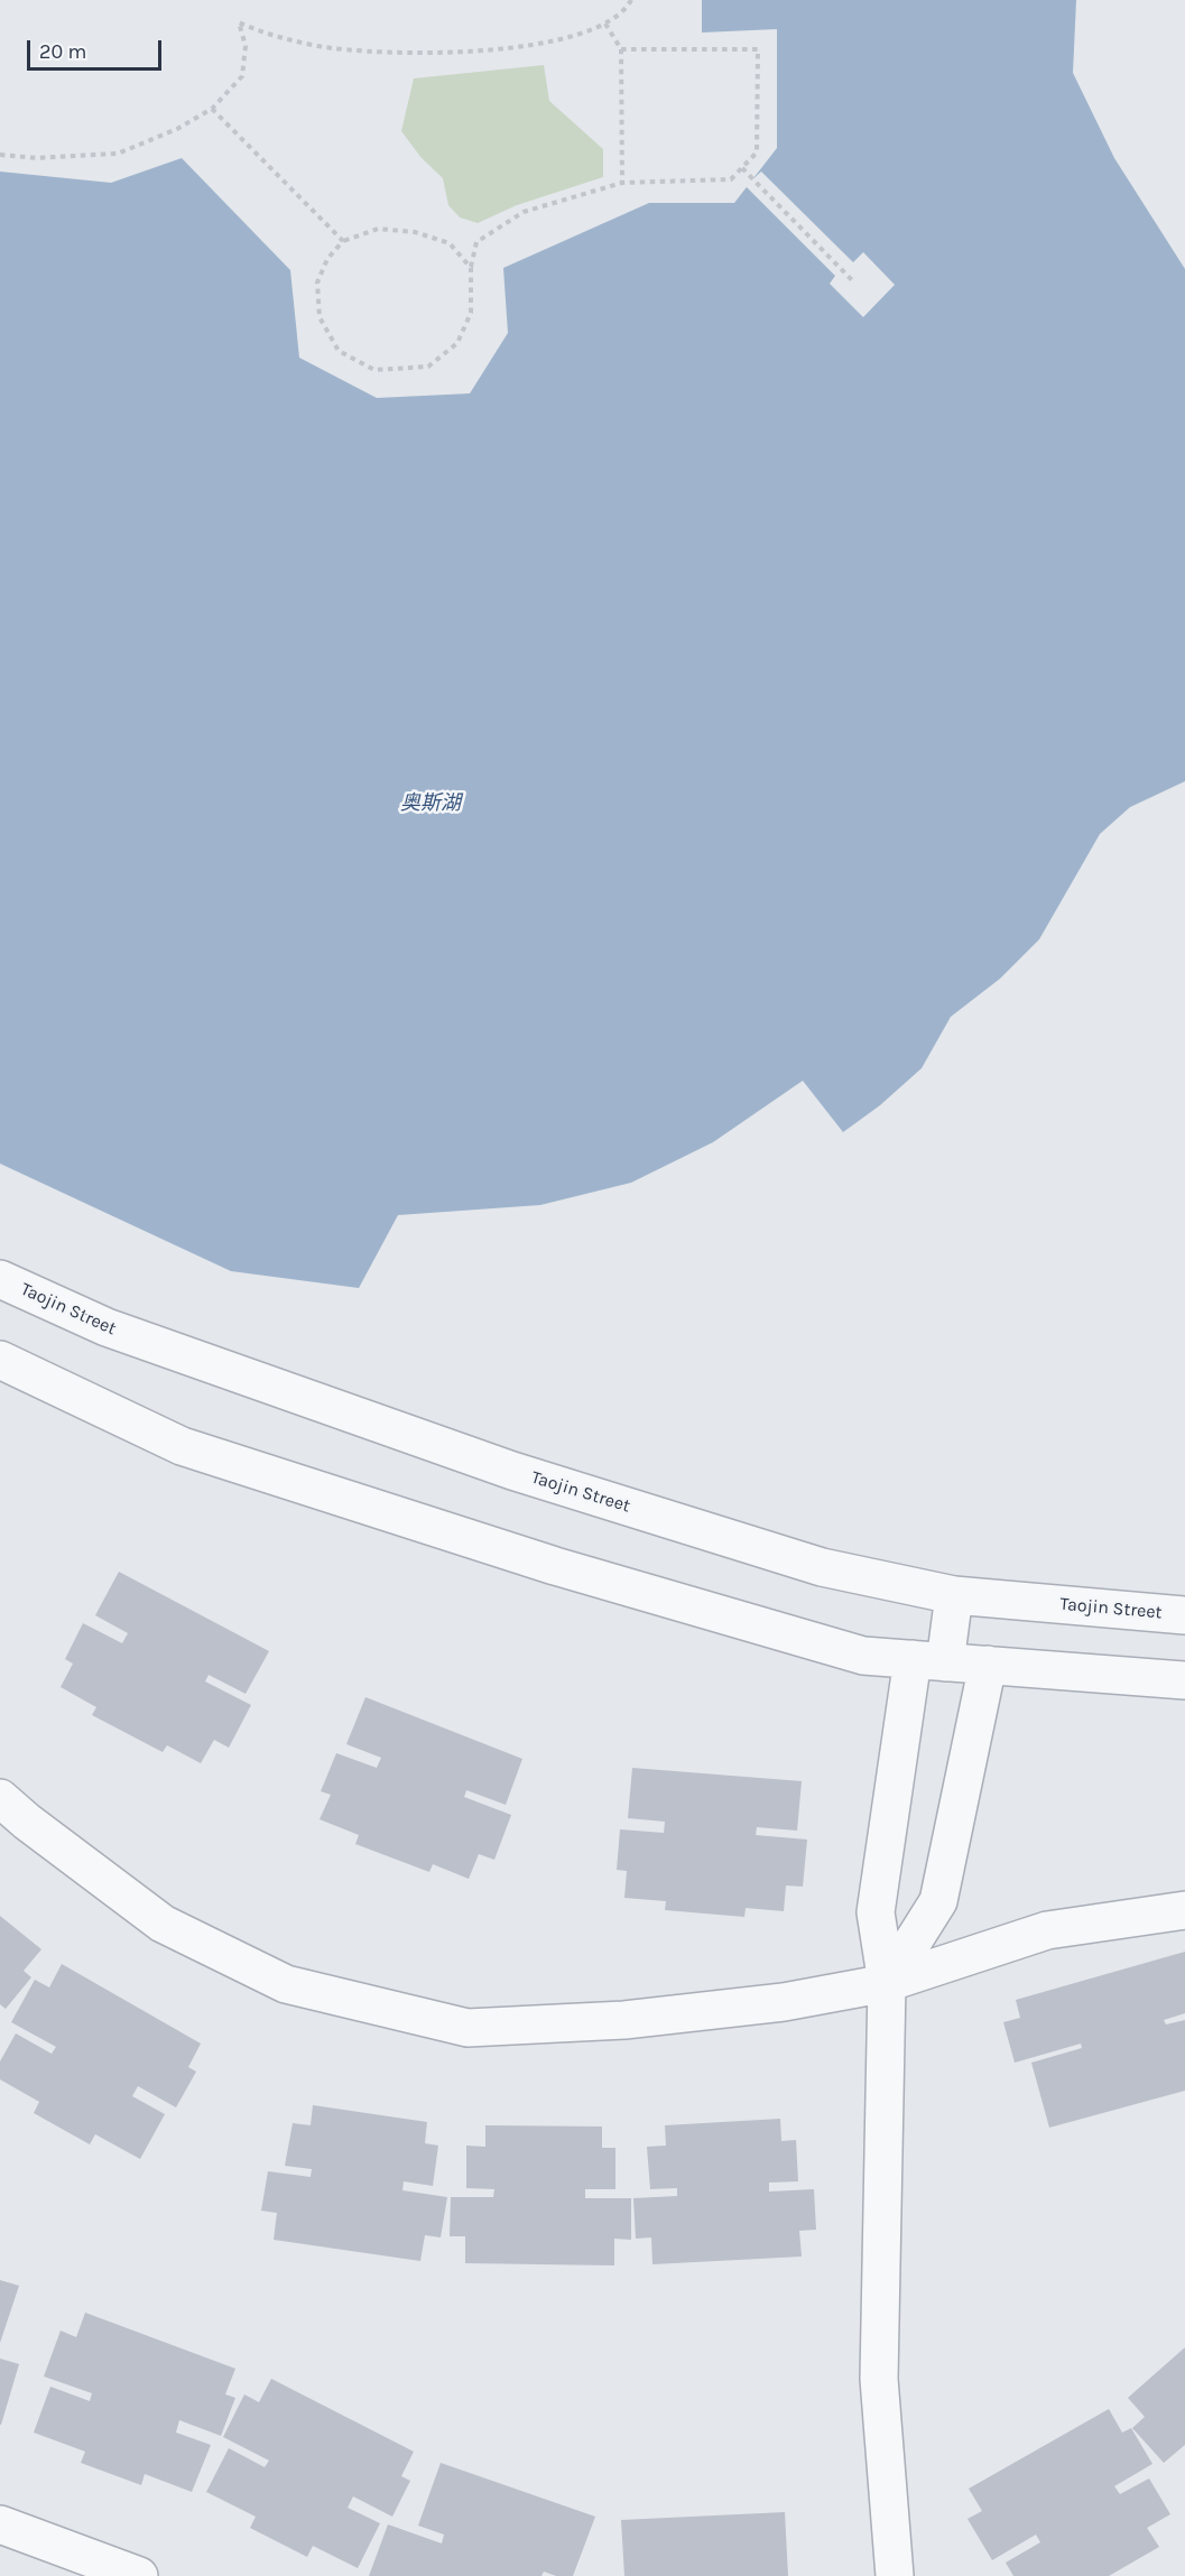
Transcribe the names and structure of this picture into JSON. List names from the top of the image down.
{
  "streets": {
    "street": ["Taojin Street"]
  },
  "water": ["奥斯湖"],
  "scale_bar": "20 m"
}
